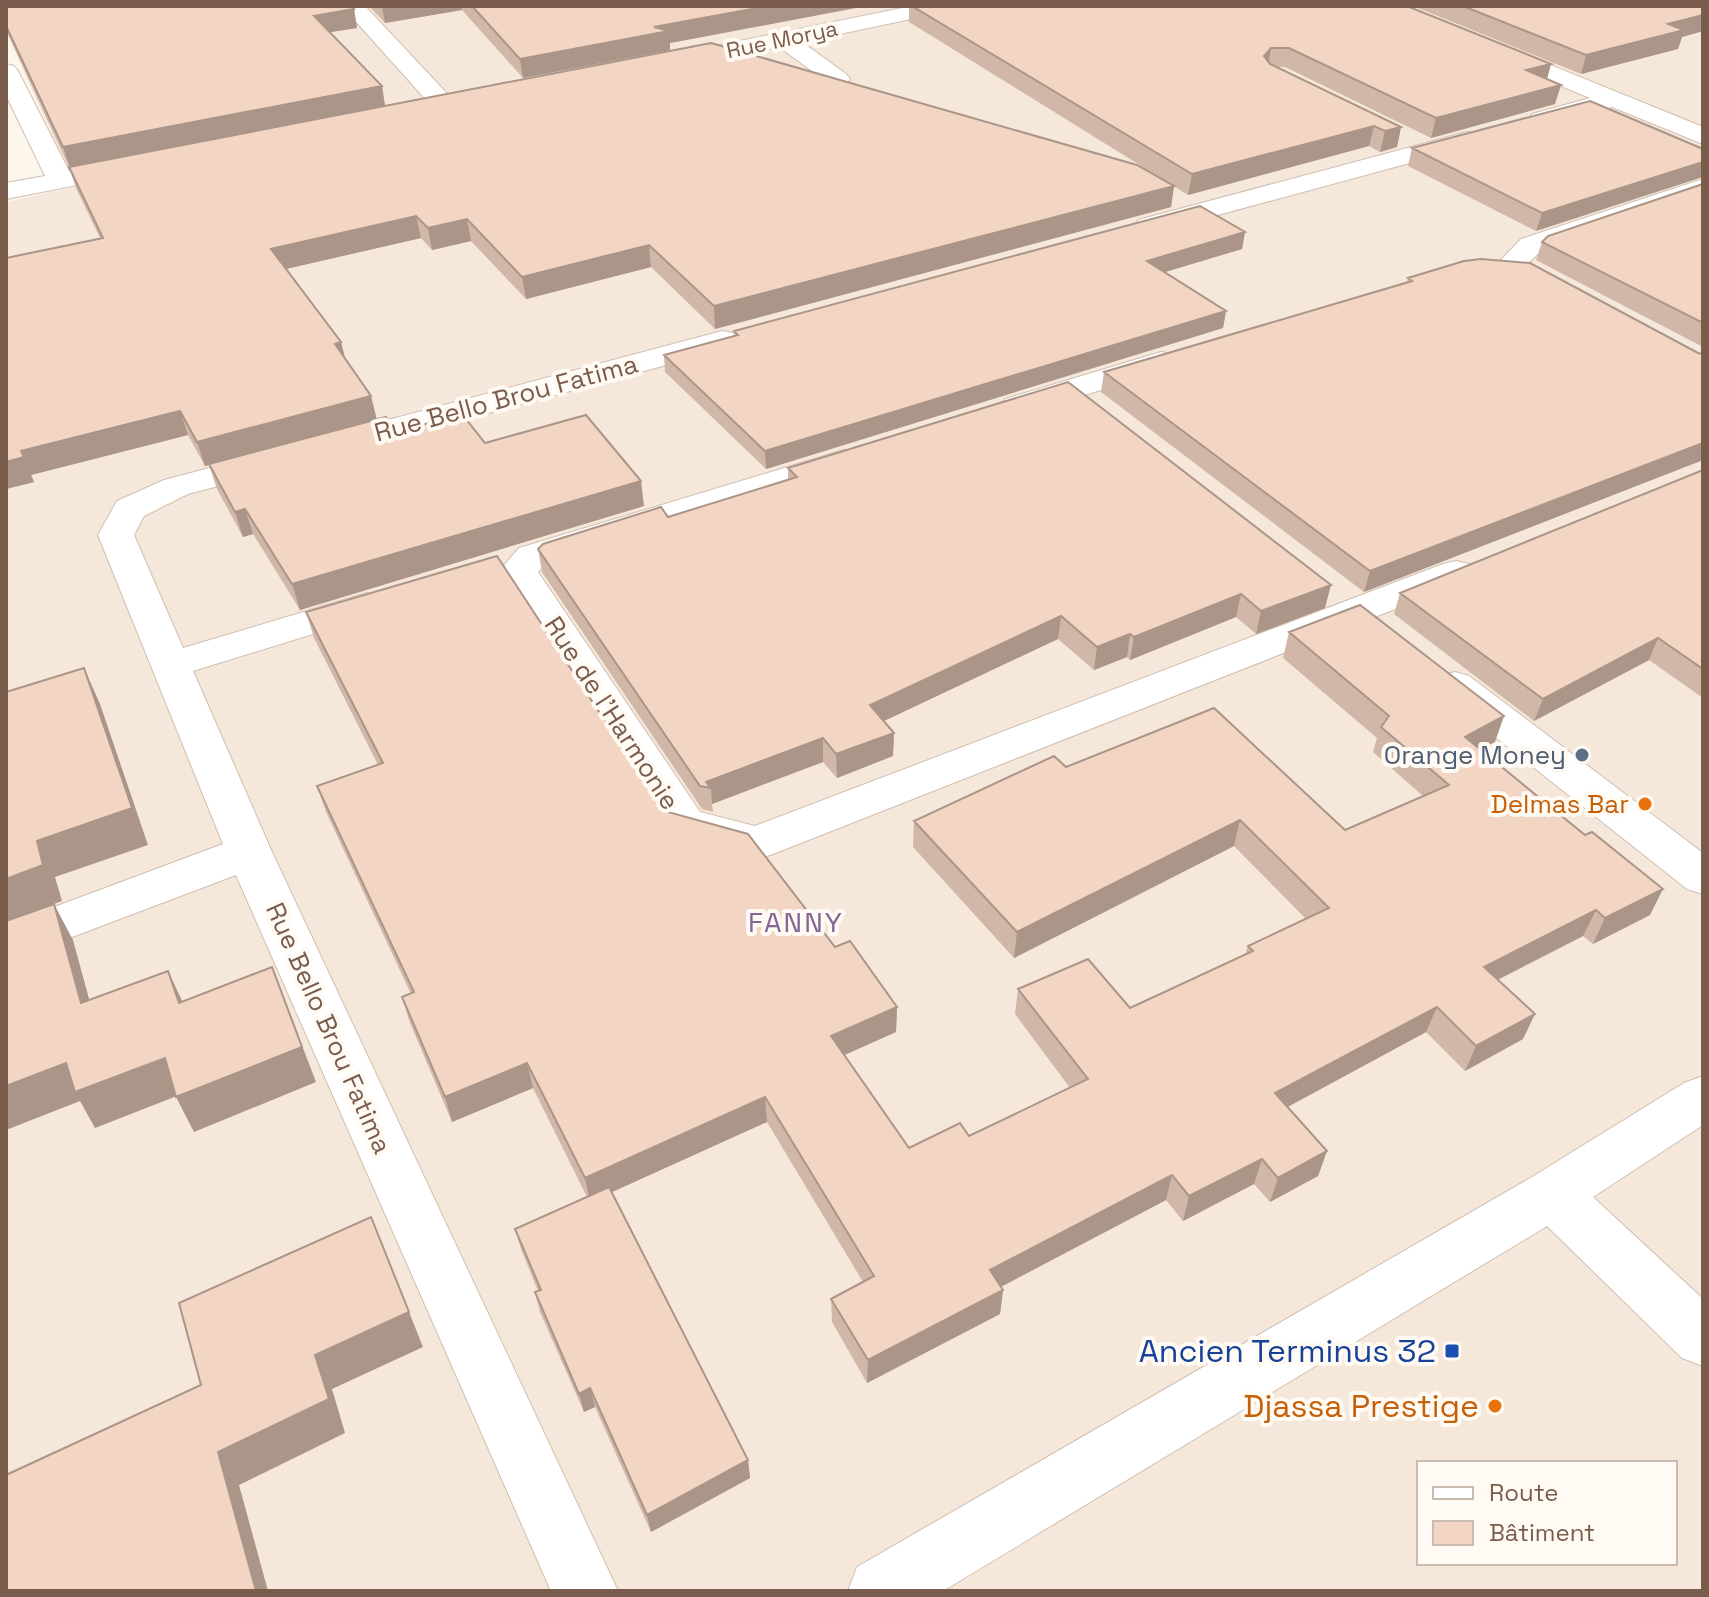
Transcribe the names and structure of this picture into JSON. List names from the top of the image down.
{
  "streets": {
    "street": ["Rue Morya", "Rue Bello Brou Fatima", "Rue de l'Harmonie"]
  },
  "districts": ["FANNY"],
  "places": {
    "other": ["Orange Money", "Delmas Bar", "Djassa Prestige"],
    "transit": ["Ancien Terminus 32"]
  },
  "legend": ["Route", "Bâtiment"]
}
